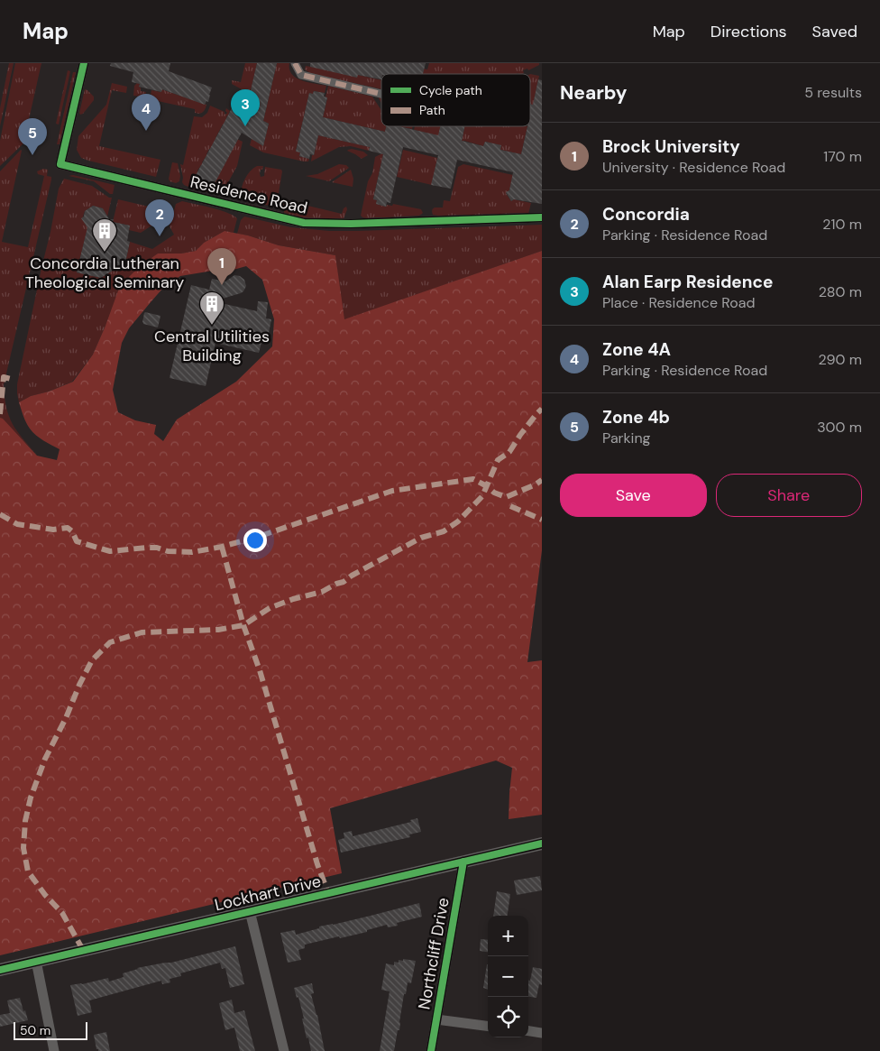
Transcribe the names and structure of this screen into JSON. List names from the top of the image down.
{
  "streets": {
    "street": ["Residence Road", "Lockhart Drive", "Northcliff Drive"]
  },
  "crossings": [
    ["Lockhart Drive", "Northcliff Drive"]
  ],
  "places": {
    "building": ["Concordia Lutheran Theological Seminary", "Central Utilities Building"]
  },
  "legend": ["Cycle path", "Path"],
  "scale_bar": "50 m",
  "page": {
    "header": "Map",
    "nav": ["Map", "Directions", "Saved"],
    "heading": ["Nearby", "5 results"],
    "pins": [
      "3",
      "4",
      "5",
      "2",
      "1"
    ],
    "list": [
      {
        "mark": "1",
        "name": "Brock University",
        "note": "University · Residence Road",
        "value": "170 m"
      },
      {
        "mark": "2",
        "name": "Concordia",
        "note": "Parking · Residence Road",
        "value": "210 m"
      },
      {
        "mark": "3",
        "name": "Alan Earp Residence",
        "note": "Place · Residence Road",
        "value": "280 m"
      },
      {
        "mark": "4",
        "name": "Zone 4A",
        "note": "Parking · Residence Road",
        "value": "290 m"
      },
      {
        "mark": "5",
        "name": "Zone 4b",
        "note": "Parking",
        "value": "300 m"
      }
    ],
    "buttons": ["Save", "Share"],
    "map_buttons": ["+", "−"],
    "scale": "50 m"
  }
}
